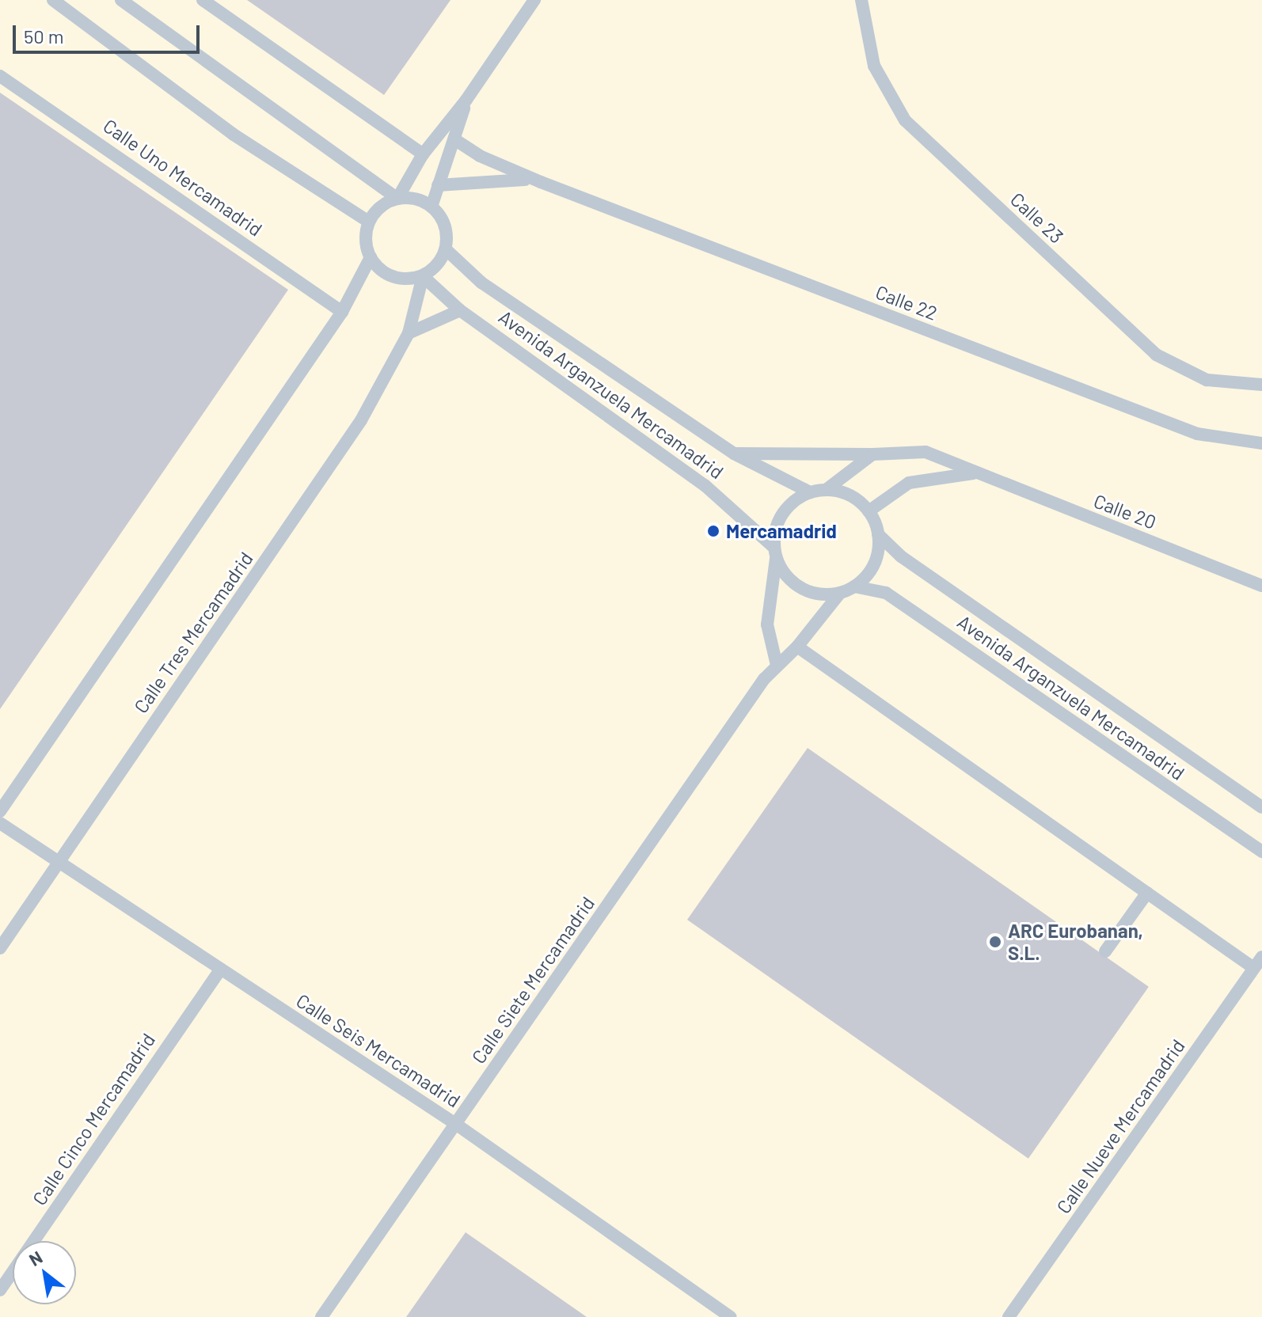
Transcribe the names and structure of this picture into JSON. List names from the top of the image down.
{
  "streets": {
    "lane": [
      "Calle Uno Mercamadrid",
      "Calle 23",
      "Calle 22",
      "Avenida Arganzuela Mercamadrid",
      "Calle 20",
      "Calle Tres Mercamadrid",
      "Calle Siete Mercamadrid",
      "Calle Seis Mercamadrid",
      "Calle Cinco Mercamadrid",
      "Calle Nueve Mercamadrid"
    ]
  },
  "crossings": [
    ["Avenida Arganzuela Mercamadrid", "Calle 20"],
    ["Avenida Arganzuela Mercamadrid", "Calle Tres Mercamadrid"],
    ["Avenida Arganzuela Mercamadrid", "Calle Siete Mercamadrid"],
    ["Calle Tres Mercamadrid", "Calle Seis Mercamadrid"],
    ["Calle Siete Mercamadrid", "Calle Seis Mercamadrid"],
    ["Calle Seis Mercamadrid", "Calle Cinco Mercamadrid"]
  ],
  "places": ["Mercamadrid", "ARC Eurobanan, S.L."],
  "scale_bar": "50 m",
  "north": "top left"
}
